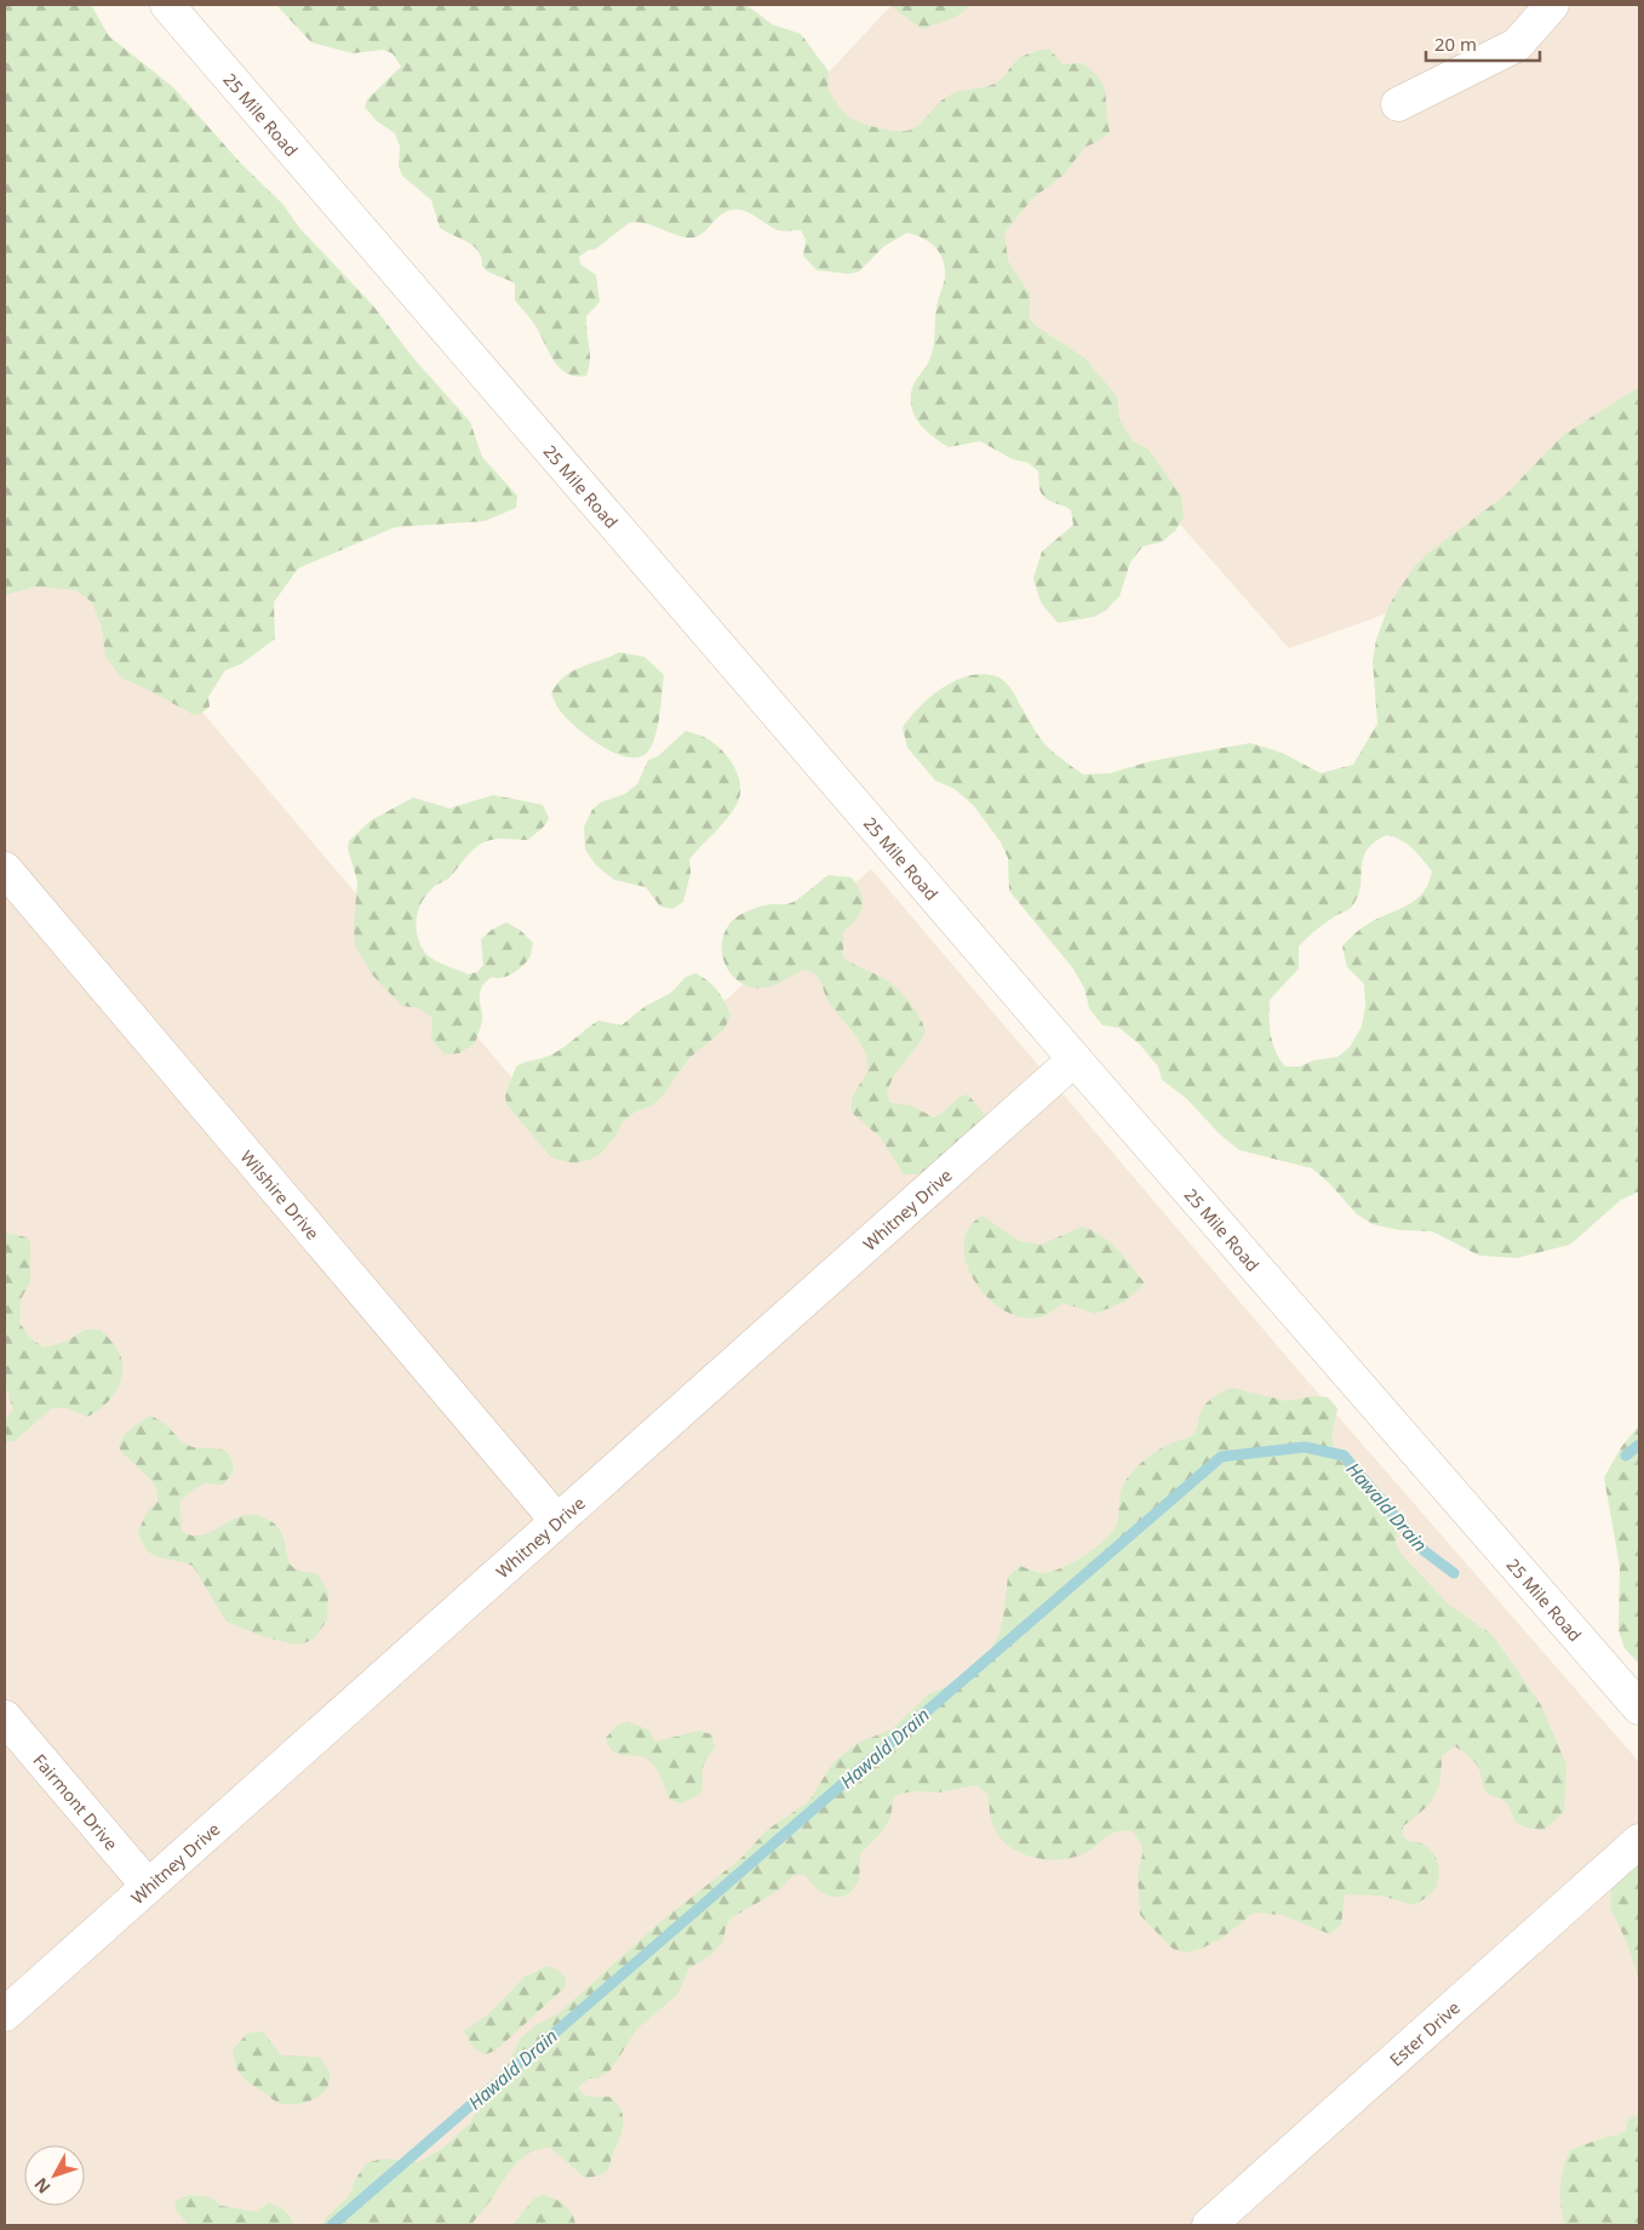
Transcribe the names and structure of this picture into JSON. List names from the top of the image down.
{
  "streets": {
    "street": [
      "25 Mile Road",
      "Wilshire Drive",
      "Whitney Drive",
      "Fairmont Drive",
      "Ester Drive"
    ]
  },
  "crossings": [
    ["25 Mile Road", "Whitney Drive"],
    ["Wilshire Drive", "Whitney Drive"],
    ["Whitney Drive", "Fairmont Drive"]
  ],
  "water": ["Hawald Drain"],
  "scale_bar": "20 m",
  "north": "bottom left"
}
